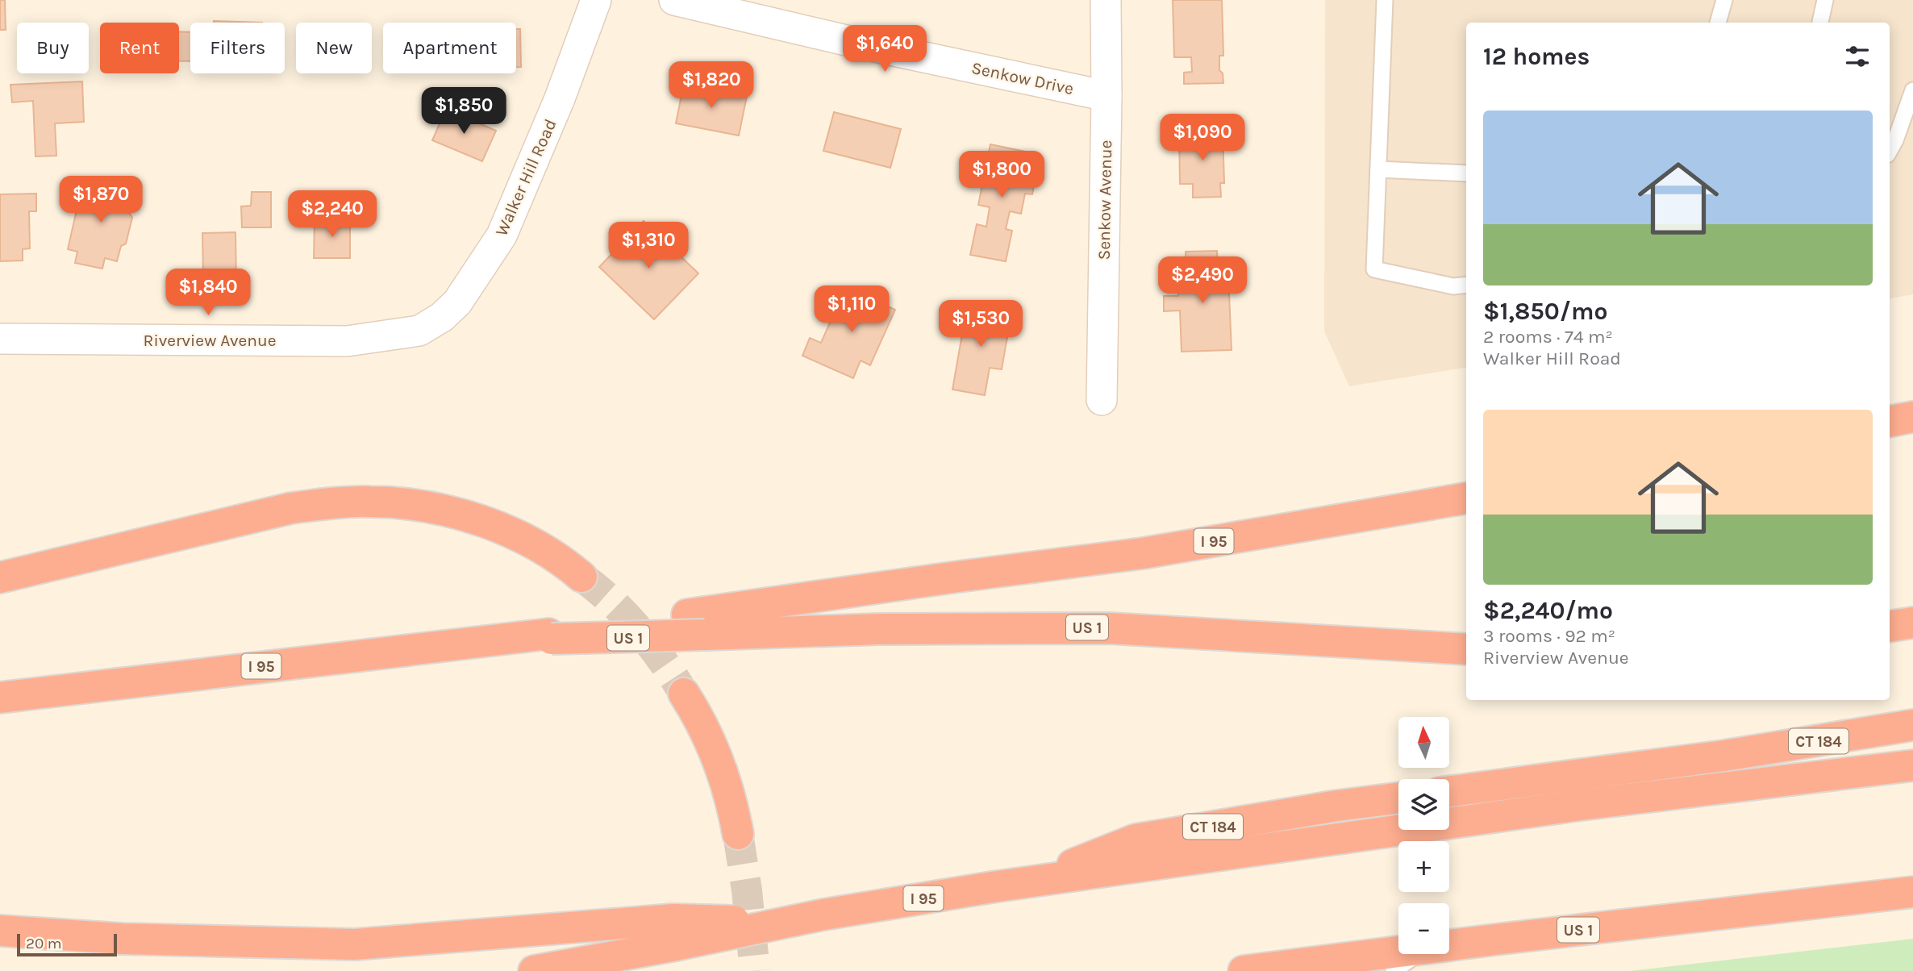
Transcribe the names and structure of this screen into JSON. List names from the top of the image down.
{
  "streets": {
    "highway": ["I 95", "US 1", "CT 184"],
    "street": [
      "Senkow Drive",
      "Walker Hill Road",
      "Senkow Avenue",
      "Riverview Avenue"
    ]
  },
  "crossings": [
    ["Senkow Drive", "Senkow Avenue"],
    ["Walker Hill Road", "Riverview Avenue"],
    ["I 95", "US 1"],
    ["I 95", "CT 184"]
  ],
  "scale_bar": "20 m",
  "north": "top",
  "page": {
    "chip": [
      "Buy",
      "Rent",
      "Filters",
      "New",
      "Apartment"
    ],
    "heading": "12 homes",
    "price": [
      "$1,640",
      "$1,820",
      "$1,850",
      "$1,090",
      "$1,800",
      "$1,870",
      "$2,240",
      "$1,310",
      "$2,490",
      "$1,840",
      "$1,110",
      "$1,530"
    ],
    "list": [
      {
        "name": "$1,850/mo",
        "note": "2 rooms · 74 m² · Walker Hill Road"
      },
      {
        "name": "$2,240/mo",
        "note": "3 rooms · 92 m² · Riverview Avenue"
      }
    ],
    "map_buttons": ["+", "−"],
    "scale": "20 m"
  }
}
